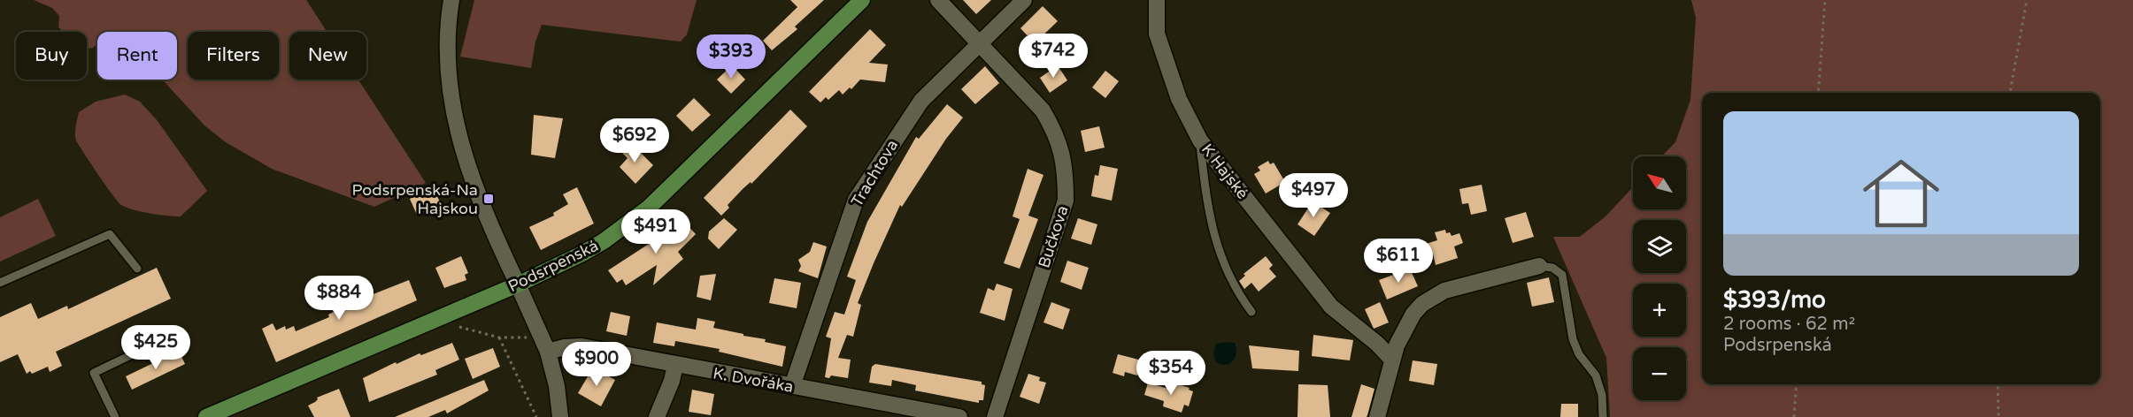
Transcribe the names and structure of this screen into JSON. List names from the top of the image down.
{
  "streets": {
    "main road": ["Podsrpenská"],
    "street": [
      "K Hajské",
      "Trachtova",
      "Bučkova",
      "K. Dvořáka"
    ]
  },
  "crossings": [
    ["Trachtova", "Bučkova"],
    ["Trachtova", "K. Dvořáka"]
  ],
  "places": {
    "transit": ["Podsrpenská-Na Hajskou"]
  },
  "north": "top left",
  "page": {
    "chip": [
      "Buy",
      "Rent",
      "Filters",
      "New"
    ],
    "price": [
      "$742",
      "$393",
      "$692",
      "$497",
      "$491",
      "$611",
      "$884",
      "$425",
      "$900",
      "$354"
    ],
    "list": [
      {
        "name": "$393/mo",
        "note": "2 rooms · 62 m² · Podsrpenská"
      }
    ],
    "map_buttons": ["+", "−"]
  }
}
